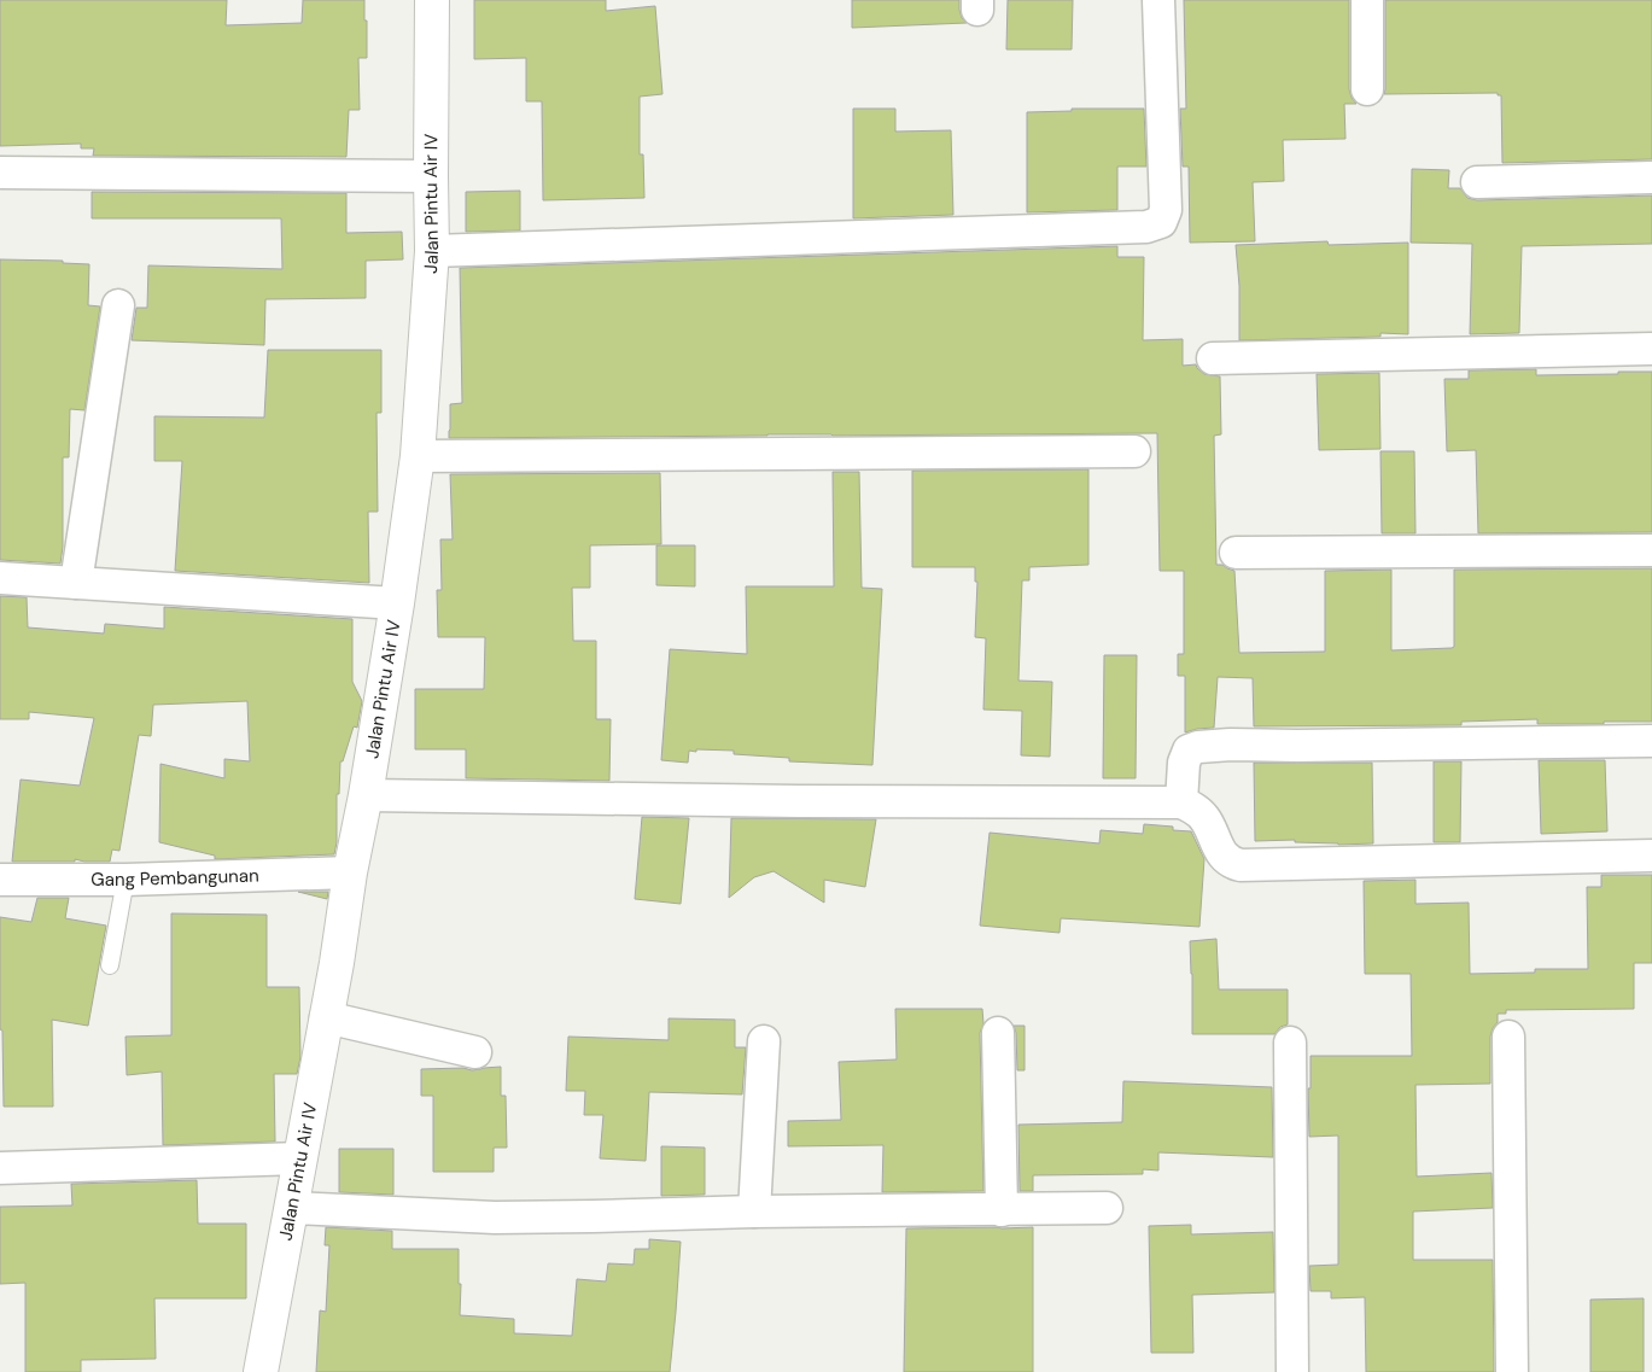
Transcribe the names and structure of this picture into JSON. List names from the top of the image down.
{
  "streets": {
    "main road": ["Jalan Pintu Air IV"],
    "street": ["Gang Pembangunan"]
  },
  "crossings": [
    ["Jalan Pintu Air IV", "Gang Pembangunan"]
  ]
}
